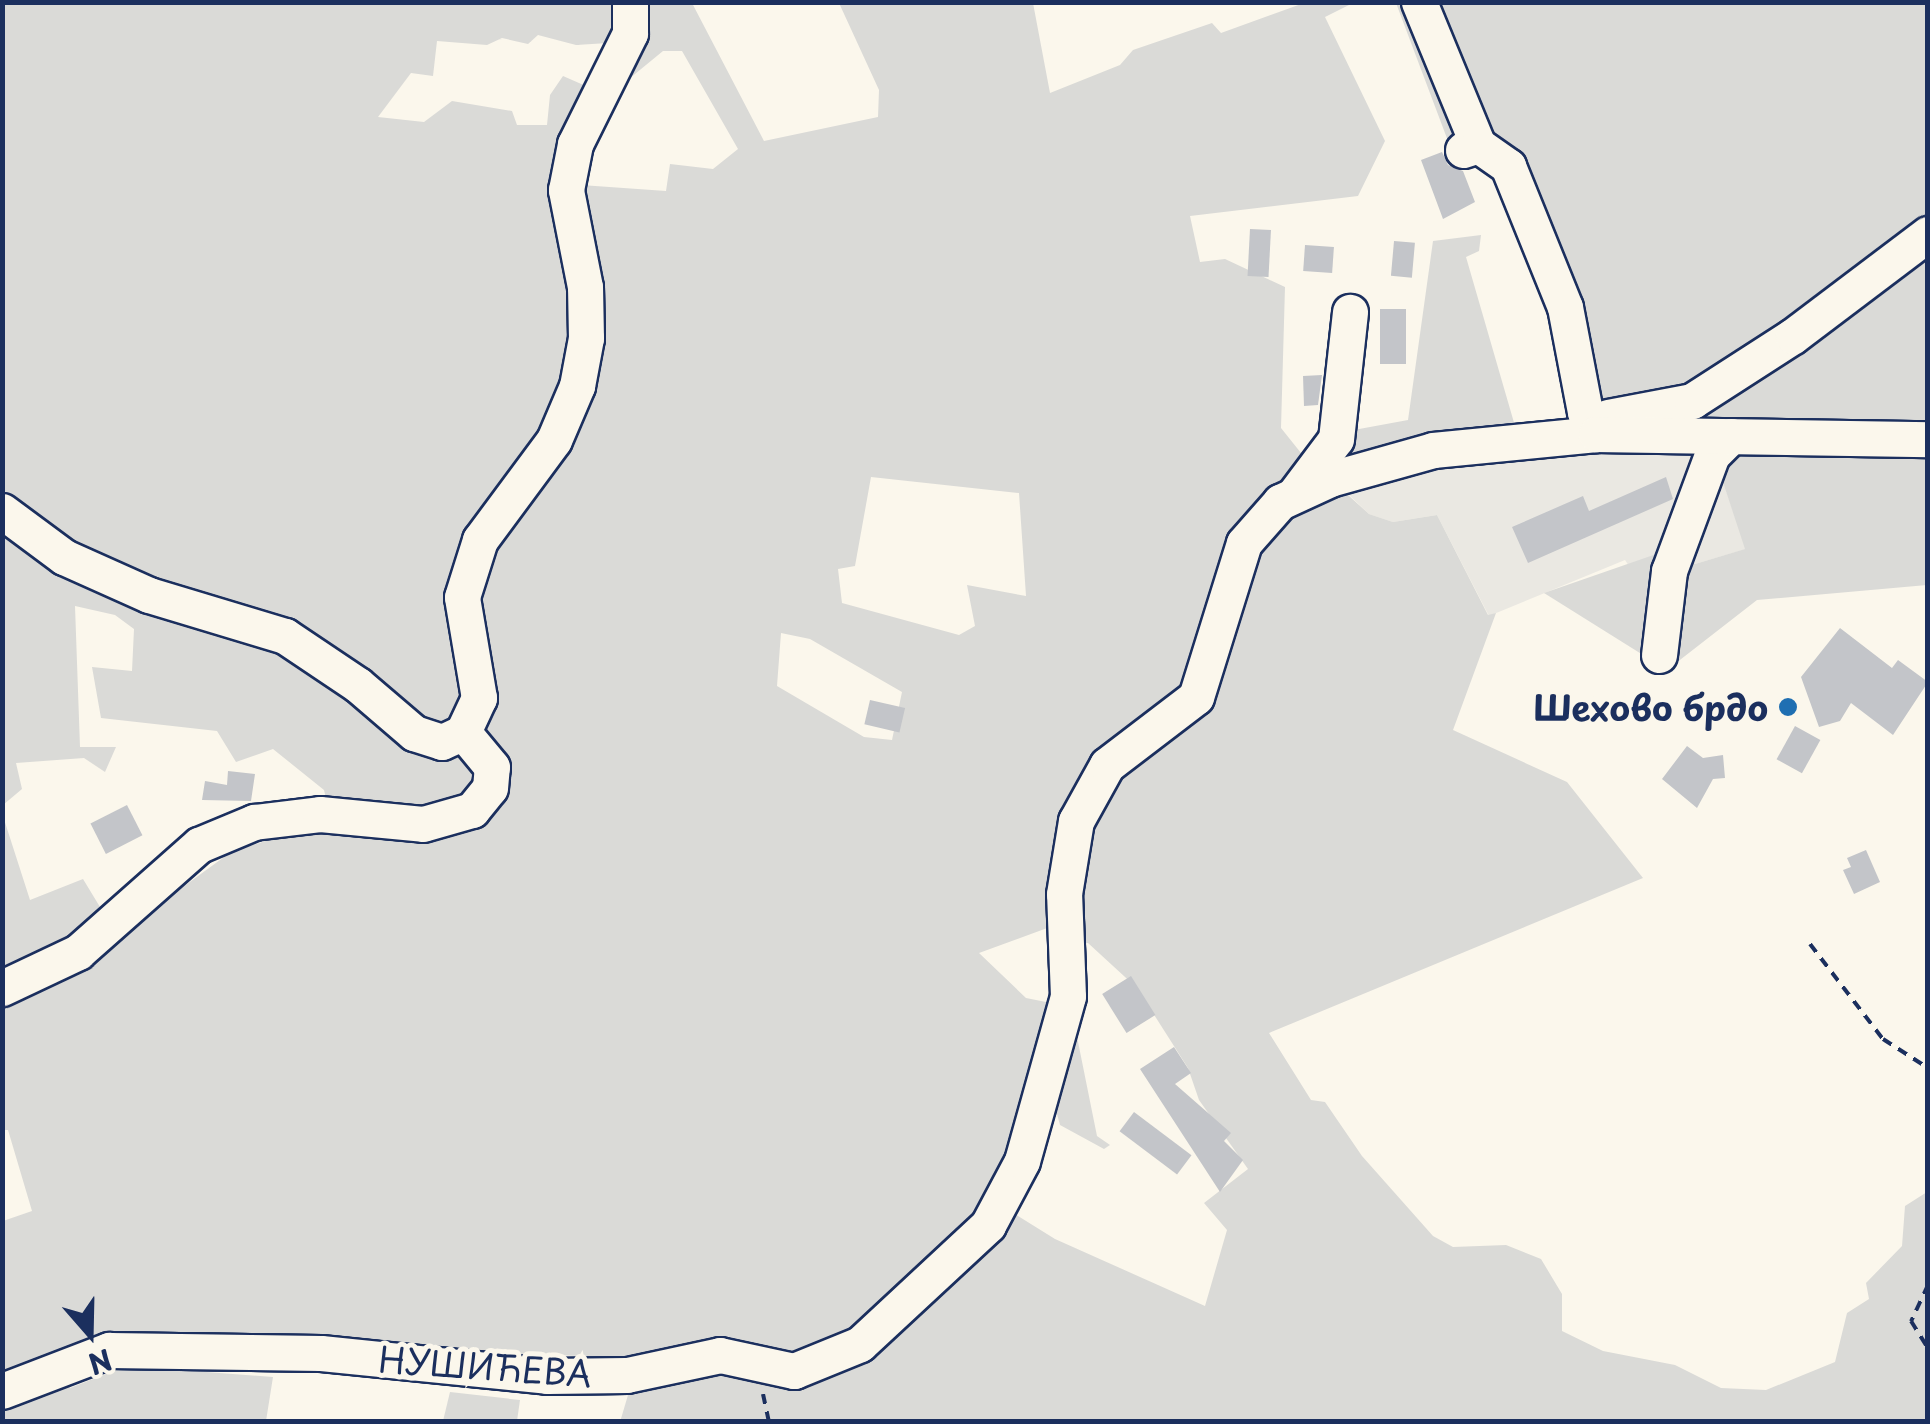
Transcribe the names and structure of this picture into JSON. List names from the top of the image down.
{
  "streets": {
    "street": ["НУШИЋЕВА"]
  },
  "places": ["Шехово брдо"],
  "north": "bottom"
}
